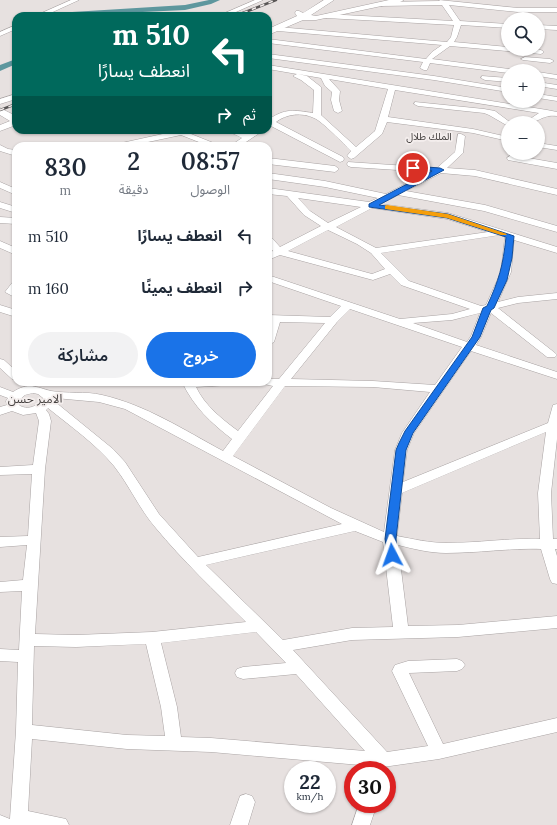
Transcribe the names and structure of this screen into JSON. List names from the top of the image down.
{
  "districts": ["الملك طلال", "الامير حسن"],
  "page": {
    "map_buttons": ["+", "−"],
    "turn": ["510 m", "انعطف يسارًا"],
    "then": "ثم",
    "eta": [
      "08:57",
      "الوصول",
      "2",
      "دقيقة",
      "830",
      "m"
    ],
    "list": [
      {
        "name": "انعطف يسارًا",
        "value": "510 m"
      },
      {
        "name": "انعطف يمينًا",
        "value": "160 m"
      }
    ],
    "buttons": ["خروج", "مشاركة"],
    "speed": "22 km/h",
    "limit": "30"
  }
}
